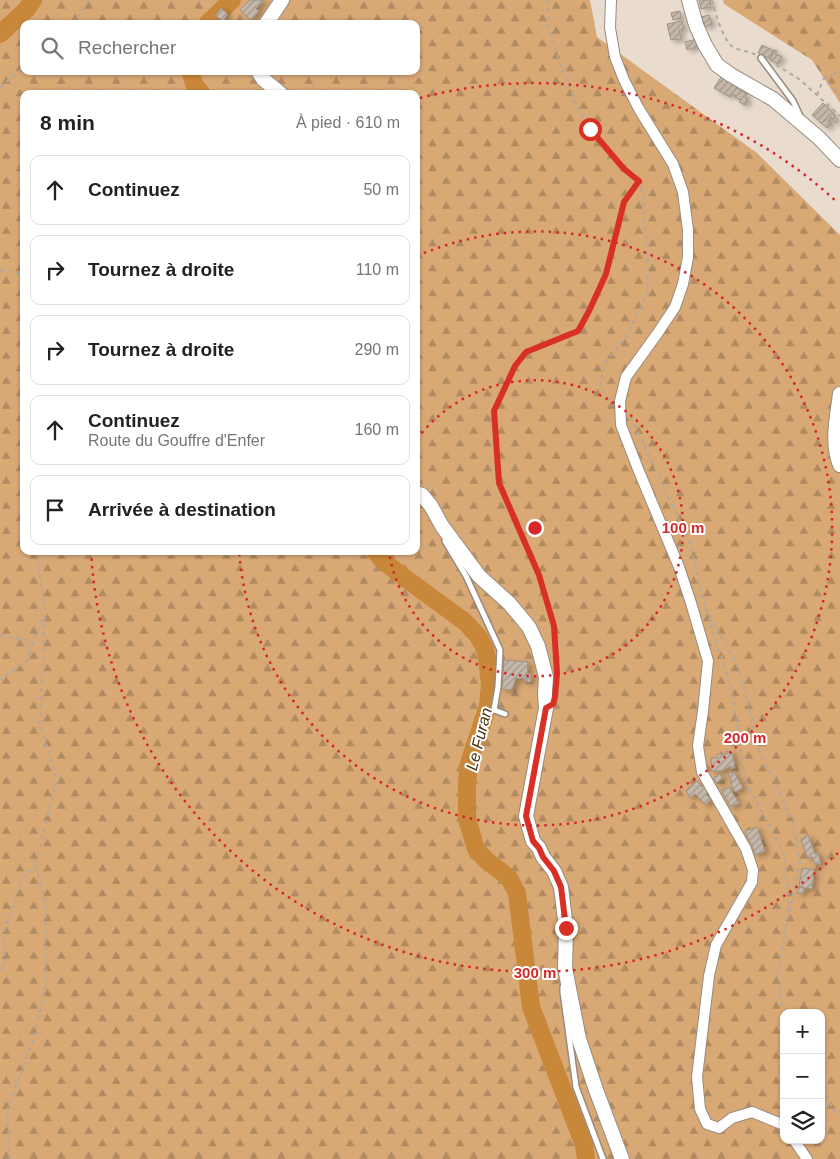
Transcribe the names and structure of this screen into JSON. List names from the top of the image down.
{
  "water": ["Le Furan"],
  "page": {
    "search": "Rechercher",
    "heading": ["8 min", "À pied · 610 m"],
    "list": [
      ["Continuez", "50 m"],
      ["Tournez à droite", "110 m"],
      ["Tournez à droite", "290 m"],
      ["Continuez", "Route du Gouffre d'Enfer", "160 m"],
      "Arrivée à destination"
    ],
    "map_buttons": ["+", "−"]
  },
  "rings": ["100 m", "200 m", "300 m"]
}
